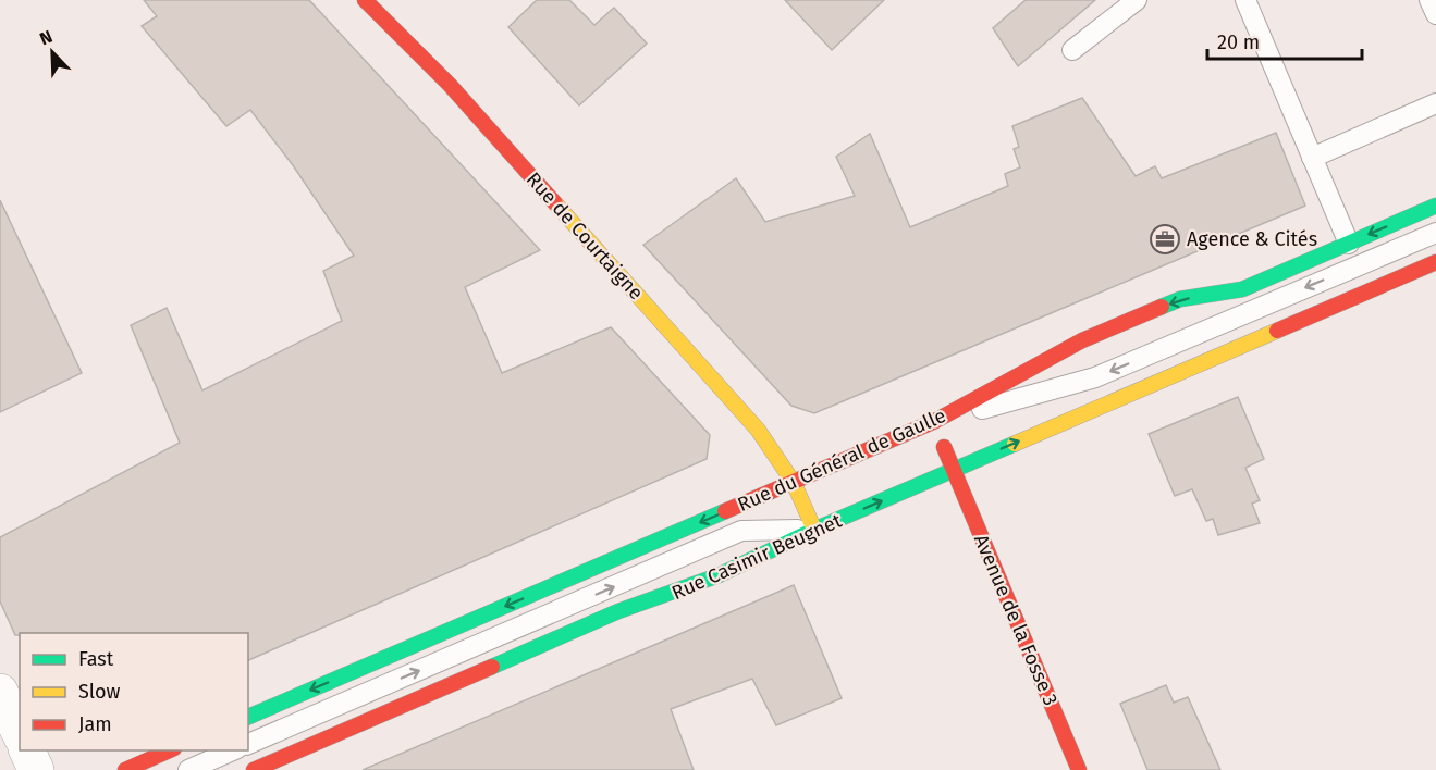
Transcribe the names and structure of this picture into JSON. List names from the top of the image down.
{
  "streets": {
    "main road": [
      "Rue de Courtaigne",
      "Rue du Général de Gaulle",
      "Rue Casimir Beugnet",
      "Avenue de la Fosse 3"
    ]
  },
  "crossings": [
    ["Rue de Courtaigne", "Rue du Général de Gaulle"],
    ["Rue de Courtaigne", "Rue Casimir Beugnet"],
    ["Rue du Général de Gaulle", "Avenue de la Fosse 3"],
    ["Rue Casimir Beugnet", "Avenue de la Fosse 3"]
  ],
  "one_way": ["Rue du Général de Gaulle", "Rue Casimir Beugnet"],
  "places": {
    "office": ["Agence & Cités"]
  },
  "legend": ["Fast", "Slow", "Jam"],
  "scale_bar": "20 m",
  "north": "top left"
}
